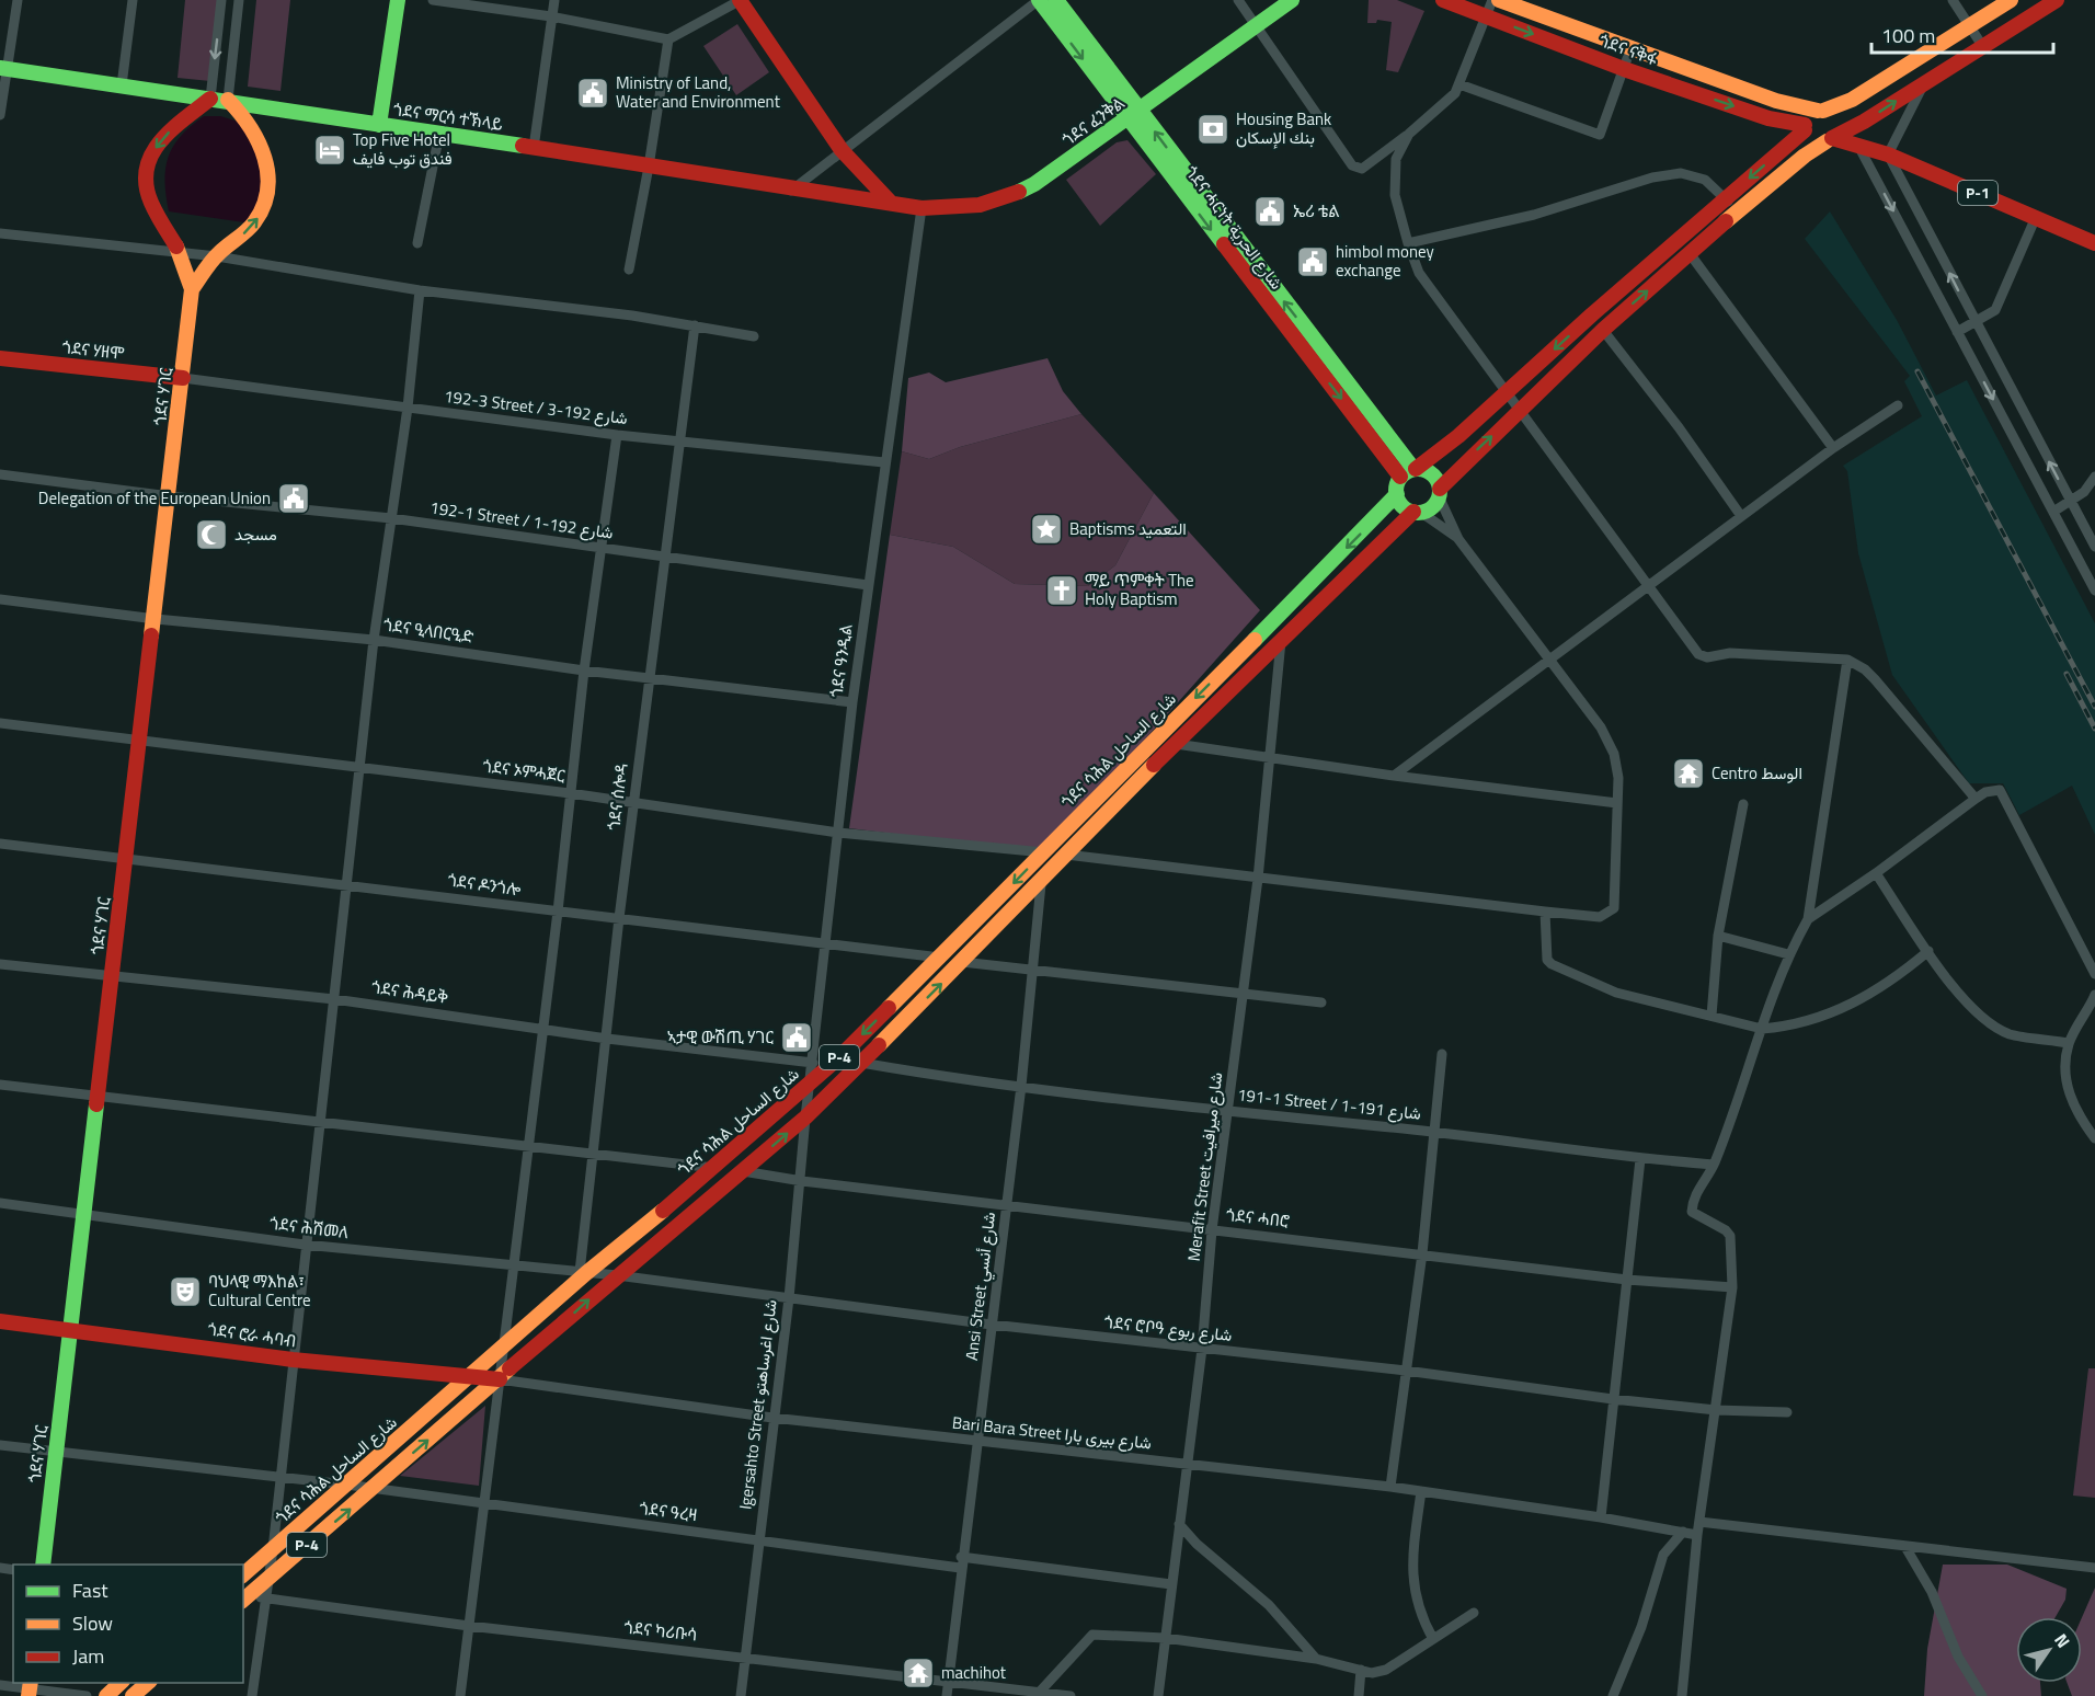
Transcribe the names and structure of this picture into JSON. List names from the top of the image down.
{
  "streets": {
    "main road": [
      "ጎደና ናቅፋ",
      "ጎደና ማርሳ ተኽላይ",
      "ጎደና ፈንቅል",
      "P-1",
      "ጎደና ሓርነት شارع الحرية",
      "ጎደና ሃዘሞ",
      "ጎደና ሃገር",
      "ጎደና ሳሕል شارع الساحل",
      "P-4",
      "ጎደና ሮራ ሓባብ"
    ],
    "street": [
      "192-3 Street / شارع 192-3",
      "192-1 Street / شارع 192-1",
      "ጎደና ዒላበርዒድ",
      "ጎደና ዓንዲል",
      "ጎደና ኦምሓጀር",
      "ጎደና ሰሎዳ",
      "ጎደና ዶንጎሎ",
      "ጎደና ሕዳይቅ",
      "191-1 Street / شارع 191-1",
      "Merafit Street شارع ميرافيت",
      "ጎደና ሓበሮ",
      "ጎደና ሕሽመለ",
      "Ansi Street شارع أنسي",
      "ጎደና ሮቦዓ شارع ربوع",
      "Igersahto Street شارع اغرساهتو",
      "Bari Bara Street شارع بيرى بارا",
      "ጎደና ዓረዛ",
      "ጎደና ካሪቡሳ"
    ]
  },
  "crossings": [
    ["ጎደና ናቅፋ", "P-1"],
    ["ጎደና ማርሳ ተኽላይ", "ጎደና ፈንቅል"],
    ["ጎደና ፈንቅል", "ጎደና ሓርነት شارع الحرية"],
    ["ጎደና ፈንቅል", "ጎደና ዓንዲል"],
    ["ጎደና ሓርነት شارع الحرية", "ጎደና ሳሕል شارع الساحل"],
    ["ጎደና ሃዘሞ", "ጎደና ሃገር"],
    ["ጎደና ሃዘሞ", "192-3 Street / شارع 192-3"],
    ["ጎደና ሃገር", "192-3 Street / شارع 192-3"],
    ["ጎደና ሃገር", "192-1 Street / شارع 192-1"],
    ["ጎደና ሃገር", "ጎደና ዒላበርዒድ"],
    ["ጎደና ሃገር", "ጎደና ኦምሓጀር"],
    ["ጎደና ሃገር", "ጎደና ዶንጎሎ"],
    ["ጎደና ሃገር", "ጎደና ሕዳይቅ"],
    ["ጎደና ሃገር", "ጎደና ሓበሮ"],
    ["ጎደና ሃገር", "ጎደና ሕሽመለ"],
    ["ጎደና ሃገር", "ጎደና ሮራ ሓባብ"],
    ["ጎደና ሃገር", "ጎደና ዓረዛ"],
    ["192-3 Street / شارع 192-3", "ጎደና ዓንዲል"],
    ["192-3 Street / شارع 192-3", "ጎደና ሰሎዳ"],
    ["192-1 Street / شارع 192-1", "ጎደና ዓንዲል"],
    ["192-1 Street / شارع 192-1", "ጎደና ሰሎዳ"],
    ["ጎደና ዒላበርዒድ", "ጎደና ዓንዲል"],
    ["ጎደና ዒላበርዒድ", "ጎደና ሰሎዳ"],
    ["ጎደና ዓንዲል", "ጎደና ሳሕል شارع الساحل"],
    ["ጎደና ዓንዲል", "ጎደና ኦምሓጀር"],
    ["ጎደና ዓንዲል", "ጎደና ዶንጎሎ"],
    ["ጎደና ዓንዲል", "ጎደና ሕዳይቅ"],
    ["ጎደና ዓንዲል", "Igersahto Street شارع اغرساهتو"],
    ["ጎደና ሳሕል شارع الساحل", "ጎደና ኦምሓጀር"],
    ["ጎደና ሳሕል شارع الساحل", "ጎደና ሰሎዳ"],
    ["ጎደና ሳሕል شارع الساحل", "ጎደና ዶንጎሎ"],
    ["ጎደና ሳሕል شارع الساحل", "P-4"],
    ["ጎደና ሳሕል شارع الساحل", "191-1 Street / شارع 191-1"],
    ["ጎደና ሳሕል شارع الساحل", "Merafit Street شارع ميرافيت"],
    ["ጎደና ሳሕል شارع الساحل", "ጎደና ሓበሮ"],
    ["ጎደና ሳሕል شارع الساحل", "ጎደና ሕሽመለ"],
    ["ጎደና ሳሕል شارع الساحل", "Ansi Street شارع أنسي"],
    ["ጎደና ሳሕል شارع الساحل", "ጎደና ሮቦዓ شارع ربوع"],
    ["ጎደና ሳሕል شارع الساحل", "ጎደና ሮራ ሓባብ"],
    ["ጎደና ሳሕል شارع الساحل", "Igersahto Street شارع اغرساهتو"],
    ["ጎደና ሳሕል شارع الساحل", "Bari Bara Street شارع بيرى بارا"],
    ["ጎደና ሳሕል شارع الساحل", "ጎደና ዓረዛ"],
    ["ጎደና ኦምሓጀር", "ጎደና ሰሎዳ"],
    ["ጎደና ኦምሓጀር", "Merafit Street شارع ميرافيت"],
    ["ጎደና ኦምሓጀር", "Ansi Street شارع أنسي"],
    ["ጎደና ሰሎዳ", "ጎደና ዶንጎሎ"],
    ["ጎደና ሰሎዳ", "ጎደና ሕዳይቅ"],
    ["ጎደና ሰሎዳ", "ጎደና ሓበሮ"],
    ["ጎደና ሰሎዳ", "ጎደና ሕሽመለ"],
    ["ጎደና ዶንጎሎ", "Merafit Street شارع ميرافيت"],
    ["ጎደና ዶንጎሎ", "Ansi Street شارع أنسي"],
    ["P-4", "ጎደና ዓረዛ"],
    ["P-4", "ጎደና ካሪቡሳ"],
    ["191-1 Street / شارع 191-1", "Merafit Street شارع ميرافيت"],
    ["191-1 Street / شارع 191-1", "Ansi Street شارع أنسي"],
    ["Merafit Street شارع ميرافيت", "ጎደና ሓበሮ"],
    ["Merafit Street شارع ميرافيت", "ጎደና ሮቦዓ شارع ربوع"],
    ["Merafit Street شارع ميرافيت", "Bari Bara Street شارع بيرى بارا"],
    ["ጎደና ሓበሮ", "Ansi Street شارع أنسي"],
    ["ጎደና ሓበሮ", "Igersahto Street شارع اغرساهتو"],
    ["ጎደና ሕሽመለ", "ጎደና ሮቦዓ شارع ربوع"],
    ["Ansi Street شارع أنسي", "ጎደና ሮቦዓ شارع ربوع"],
    ["Ansi Street شارع أنسي", "Bari Bara Street شارع بيرى بارا"],
    ["Ansi Street شارع أنسي", "ጎደና ዓረዛ"],
    ["Ansi Street شارع أنسي", "ጎደና ካሪቡሳ"],
    ["ጎደና ሮቦዓ شارع ربوع", "Igersahto Street شارع اغرساهتو"],
    ["ጎደና ሮራ ሓባብ", "Bari Bara Street شارع بيرى بارا"],
    ["Igersahto Street شارع اغرساهتو", "Bari Bara Street شارع بيرى بارا"],
    ["Igersahto Street شارع اغرساهتو", "ጎደና ዓረዛ"],
    ["Igersahto Street شارع اغرساهتو", "ጎደና ካሪቡሳ"]
  ],
  "places": {
    "public building": [
      "Ministry of Land, Water and Environment",
      "ኤሪ ቴል",
      "himbol money exchange",
      "Delegation of the European Union",
      "ኣታዊ ውሽጢ ሃገር"
    ],
    "bank": ["Housing Bank بنك الإسكان"],
    "hotel": ["Top Five Hotel فندق توب فايف"],
    "place": ["Baptisms التعميد"],
    "mosque": ["مسجد"],
    "church": ["ማይ ጥምቀት The Holy Baptism"],
    "temple": ["Centro الوسط", "machihot"],
    "theatre": ["ባህላዊ ማእከል፣ Cultural Centre"]
  },
  "legend": ["Fast", "Slow", "Jam"],
  "scale_bar": "100 m",
  "north": "top right"
}
